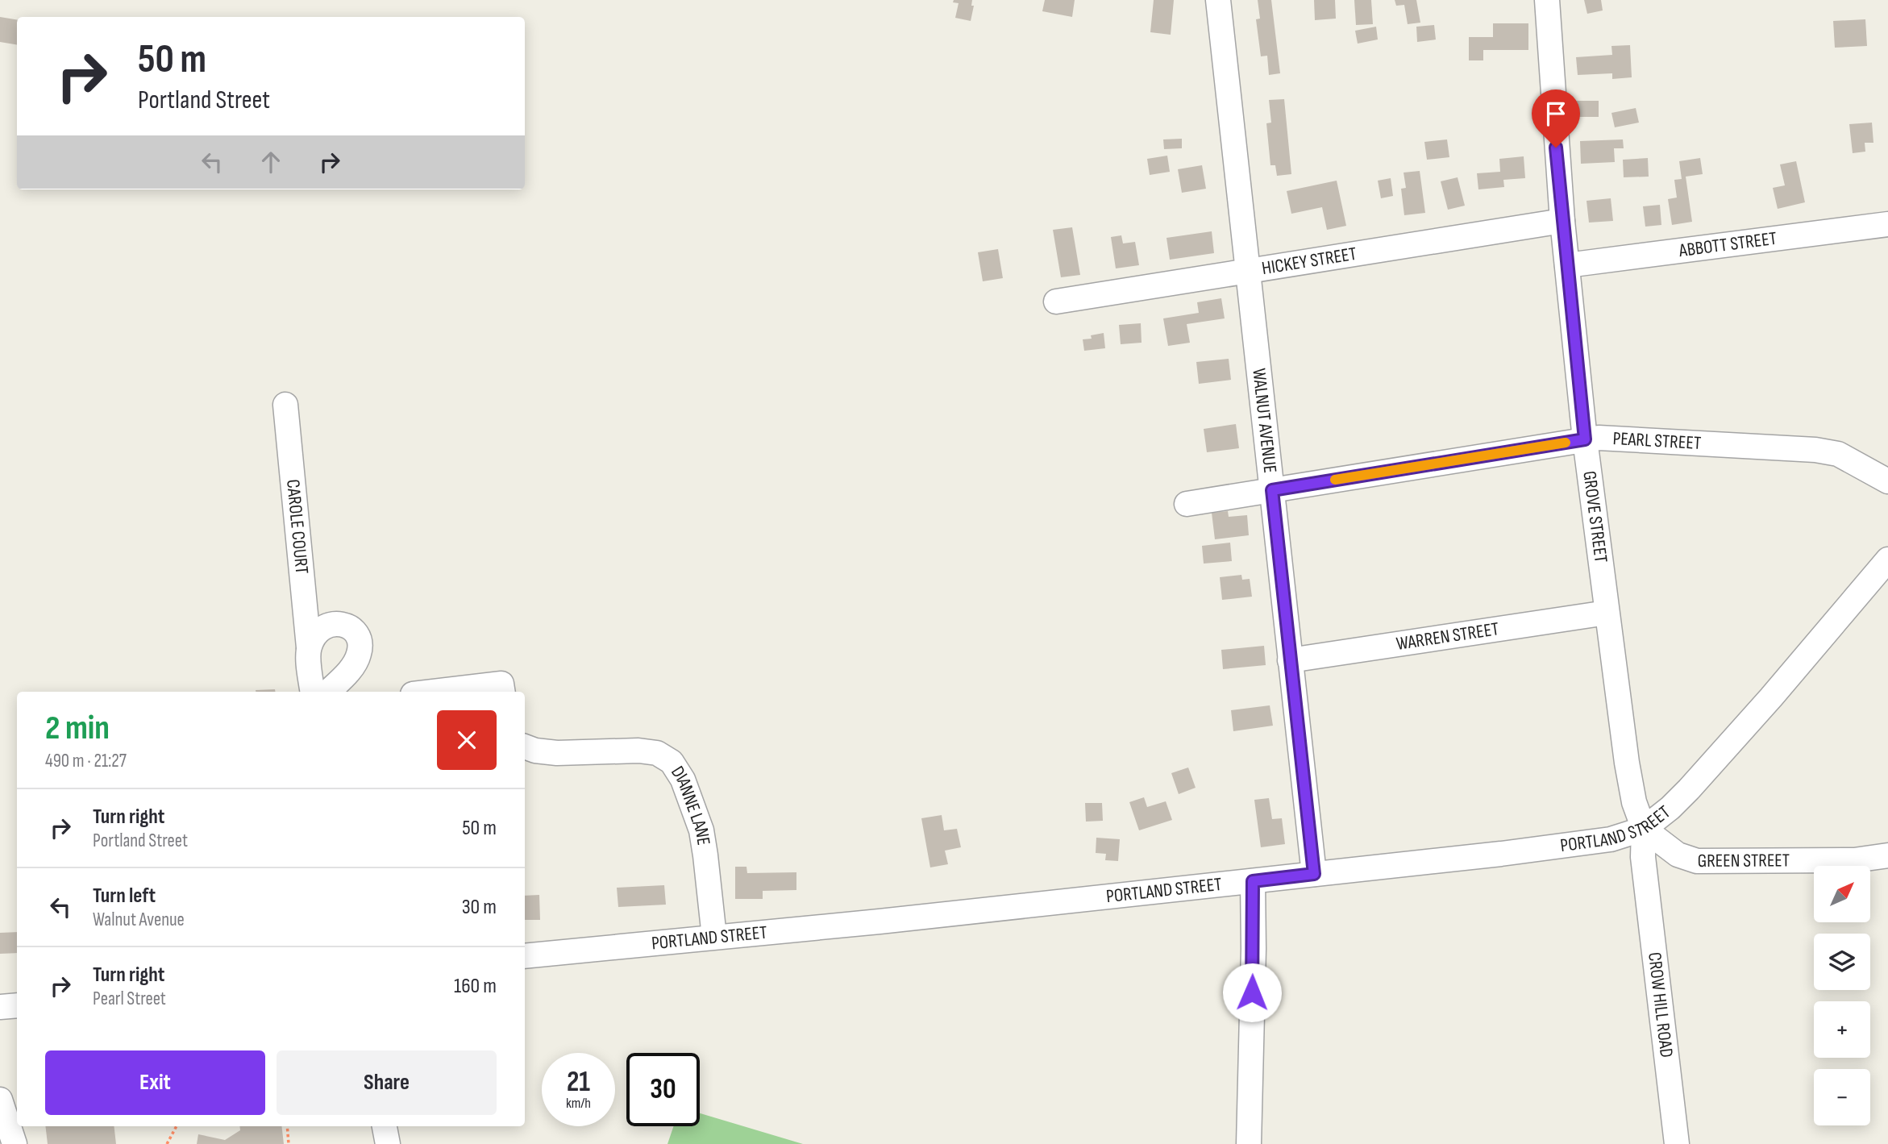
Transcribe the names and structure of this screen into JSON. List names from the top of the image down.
{
  "streets": {
    "street": [
      "ABBOTT STREET",
      "HICKEY STREET",
      "WALNUT AVENUE",
      "PEARL STREET",
      "GROVE STREET",
      "CAROLE COURT",
      "WARREN STREET",
      "DIANNE LANE",
      "PORTLAND STREET",
      "GREEN STREET",
      "CROW HILL ROAD"
    ]
  },
  "crossings": [
    ["ABBOTT STREET", "GROVE STREET"],
    ["HICKEY STREET", "WALNUT AVENUE"],
    ["HICKEY STREET", "GROVE STREET"],
    ["WALNUT AVENUE", "PEARL STREET"],
    ["WALNUT AVENUE", "WARREN STREET"],
    ["WALNUT AVENUE", "PORTLAND STREET"],
    ["PEARL STREET", "GROVE STREET"],
    ["GROVE STREET", "WARREN STREET"],
    ["GROVE STREET", "PORTLAND STREET"],
    ["GROVE STREET", "GREEN STREET"],
    ["GROVE STREET", "CROW HILL ROAD"],
    ["DIANNE LANE", "PORTLAND STREET"],
    ["PORTLAND STREET", "GREEN STREET"],
    ["PORTLAND STREET", "CROW HILL ROAD"],
    ["GREEN STREET", "CROW HILL ROAD"]
  ],
  "north": "top right",
  "page": {
    "turn": ["50 m", "Portland Street"],
    "heading": ["2 min", "490 m · 21:27"],
    "list": [
      {
        "name": "Turn right",
        "note": "Portland Street",
        "value": "50 m"
      },
      {
        "name": "Turn left",
        "note": "Walnut Avenue",
        "value": "30 m"
      },
      {
        "name": "Turn right",
        "note": "Pearl Street",
        "value": "160 m"
      }
    ],
    "map_buttons": ["+", "−"],
    "buttons": ["Exit", "Share"],
    "speed": "21 km/h",
    "limit": "30"
  }
}
